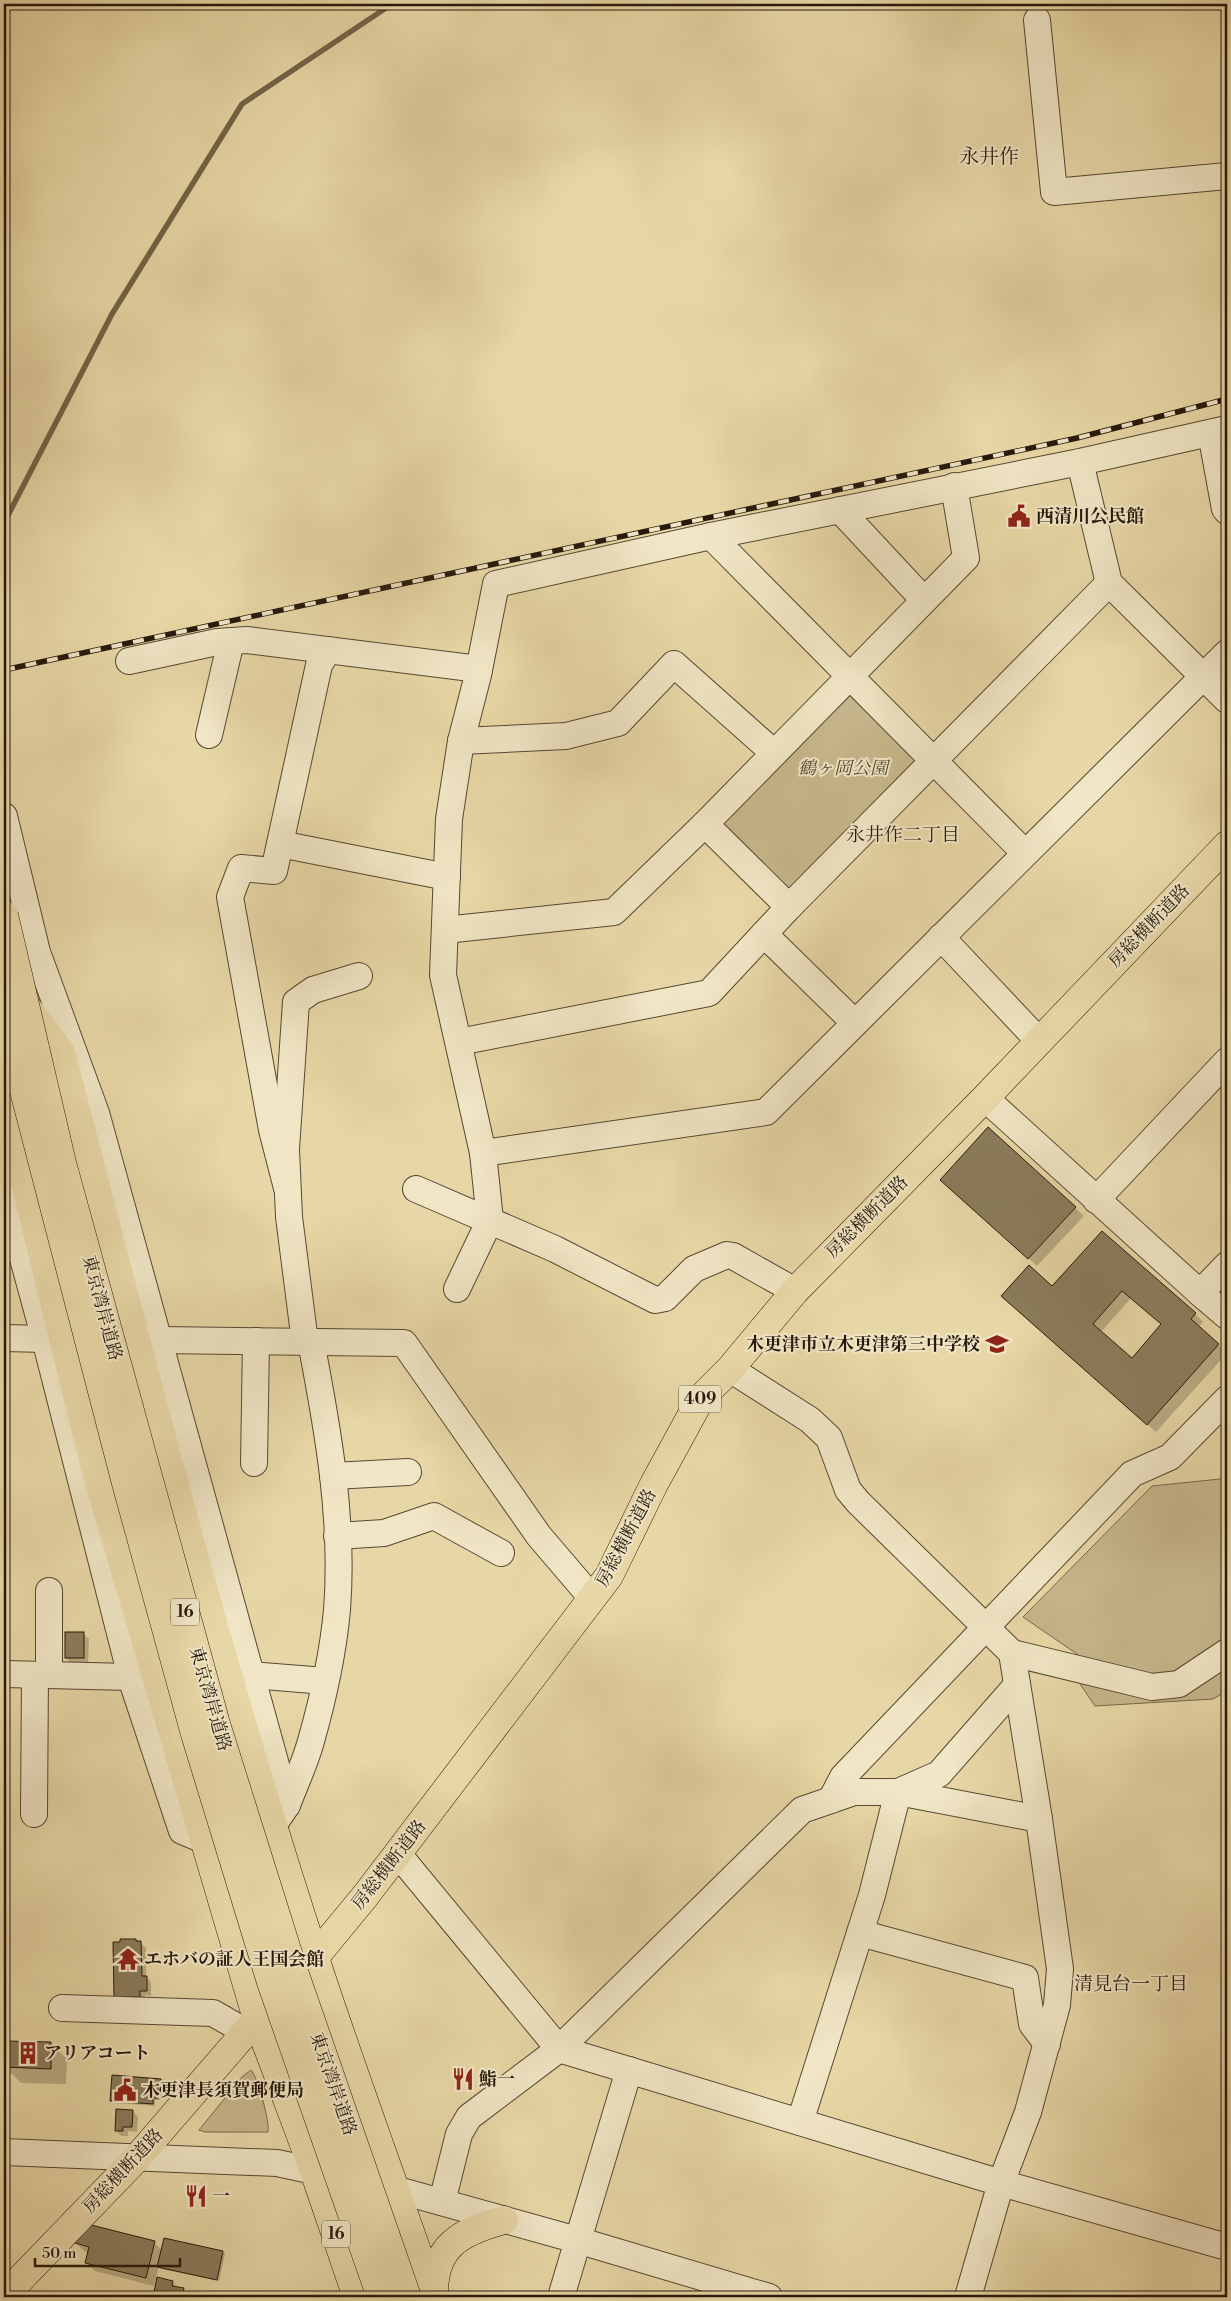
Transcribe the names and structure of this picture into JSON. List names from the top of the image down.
{
  "streets": {
    "main road": [
      "房総横断道路",
      "東京湾岸道路",
      "409",
      "16"
    ]
  },
  "crossings": [
    ["房総横断道路", "16"],
    ["東京湾岸道路", "16"]
  ],
  "districts": ["永井作", "永井作二丁目", "清見台一丁目"],
  "parks": ["鶴ヶ岡公園"],
  "places": {
    "public building": ["西清川公民館", "木更津長須賀郵便局"],
    "school or university": ["木更津市立木更津第三中学校"],
    "temple": ["エホバの証人王国会館"],
    "building": ["アリアコート"],
    "restaurant": ["鮨一", "一"]
  },
  "scale_bar": "50 m"
}
